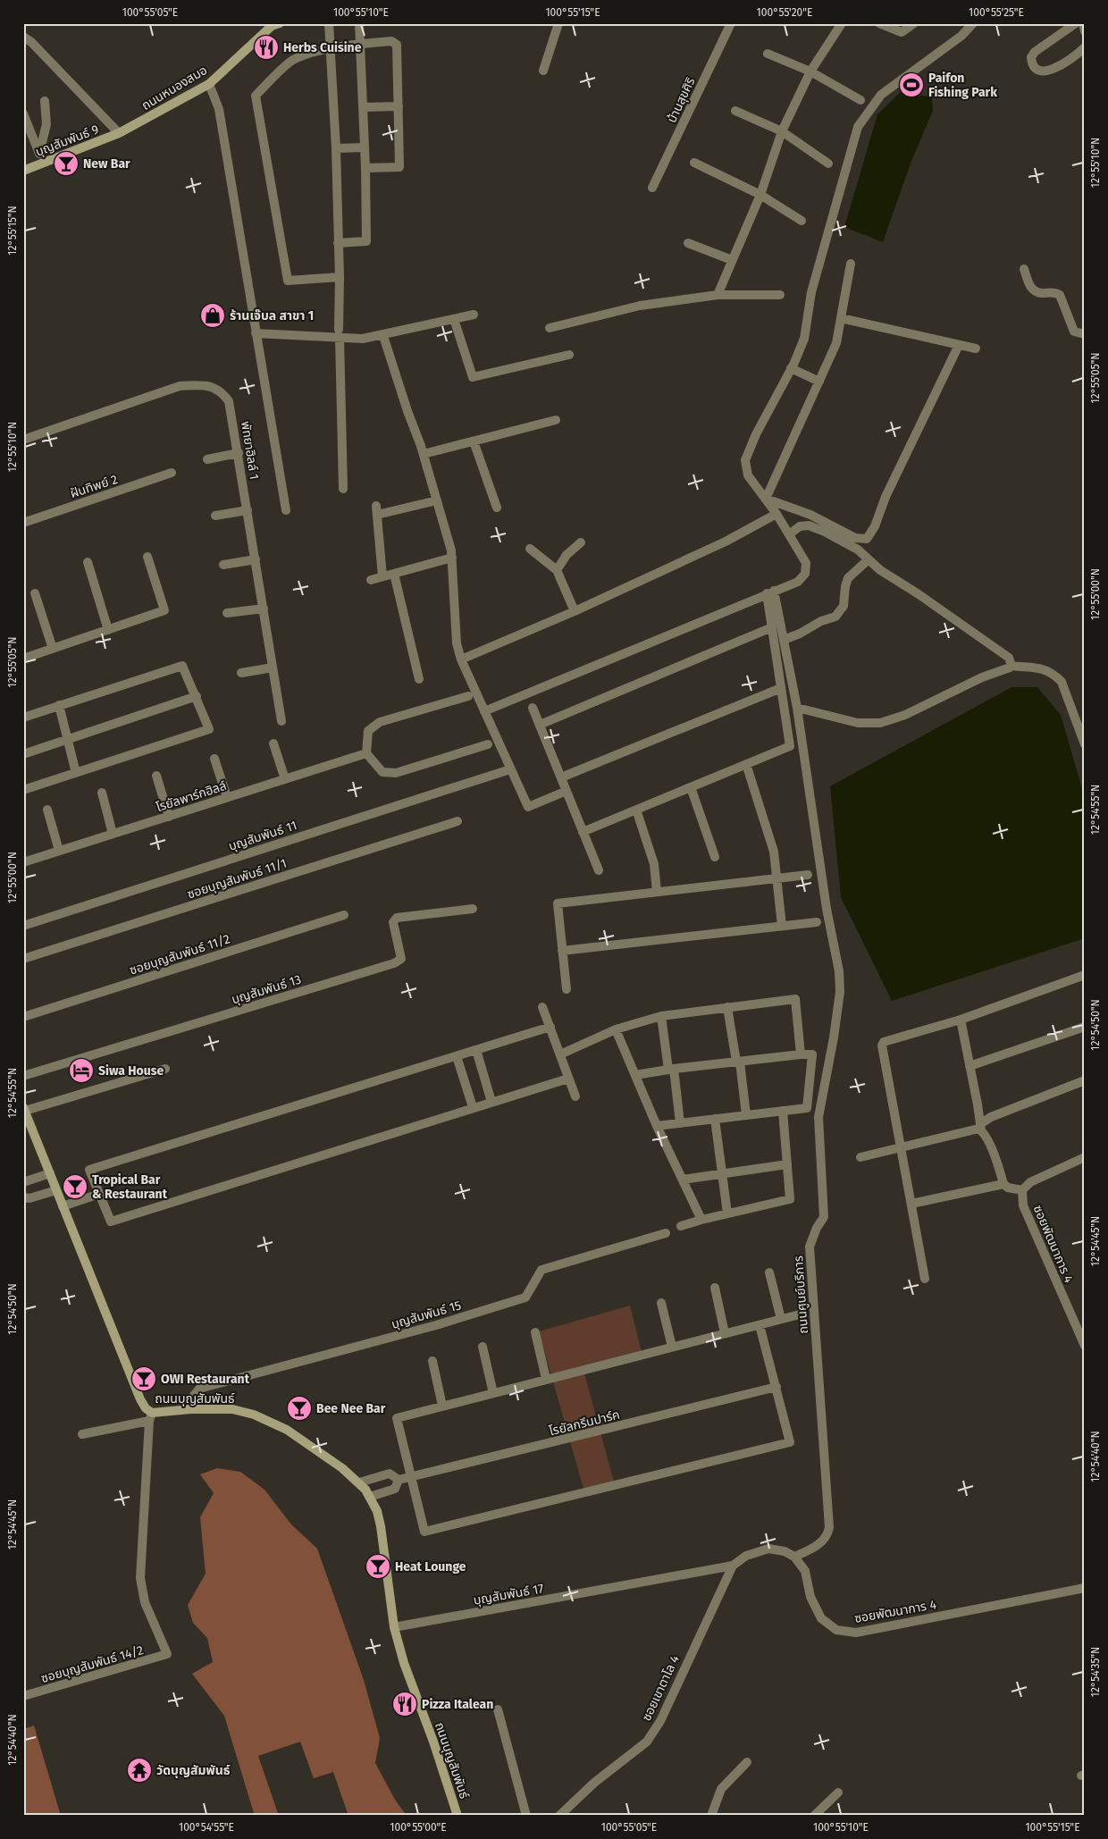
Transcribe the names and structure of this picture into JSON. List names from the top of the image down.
{
  "streets": {
    "street": [
      "ถนนหนองสมอ",
      "บ้านสุขศิริ",
      "บุญสัมพันธ์ 9",
      "พัทยาฮิลล์ 1",
      "ฝันทิพย์ 2",
      "โรยัลพาร์กฮิลล์",
      "บุญสัมพันธ์ 11",
      "ซอยบุญสัมพันธ์ 11/1",
      "ซอยบุญสัมพันธ์ 11/2",
      "บุญสัมพันธ์ 13",
      "ซอยพัฒนาการ 4",
      "ถนนศูนย์บริการ",
      "บุญสัมพันธ์ 15",
      "ถนนบุญสัมพันธ์",
      "โรยัลกรีนปาร์ค",
      "บุญสัมพันธ์ 17",
      "ซอยบุญสัมพันธ์ 14/2",
      "ซอยเขาตาโล 4"
    ]
  },
  "crossings": [
    ["ถนนหนองสมอ", "บุญสัมพันธ์ 9"],
    ["ซอยพัฒนาการ 4", "ถนนศูนย์บริการ"],
    ["บุญสัมพันธ์ 15", "ถนนบุญสัมพันธ์"],
    ["ถนนบุญสัมพันธ์", "โรยัลกรีนปาร์ค"],
    ["ถนนบุญสัมพันธ์", "บุญสัมพันธ์ 17"],
    ["ถนนบุญสัมพันธ์", "ซอยบุญสัมพันธ์ 14/2"],
    ["บุญสัมพันธ์ 17", "ซอยเขาตาโล 4"]
  ],
  "places": {
    "restaurant": ["Herbs Cuisine", "Pizza Italean"],
    "sports": ["Paifon Fishing Park"],
    "bar": [
      "New Bar",
      "Tropical Bar & Restaurant",
      "OWI Restaurant",
      "Bee Nee Bar",
      "Heat Lounge"
    ],
    "shop": ["ร้านเจ๊บล สาขา 1"],
    "hotel": ["Siwa House"],
    "temple": ["วัดบุญสัมพันธ์"]
  },
  "coordinates": [
    "100°55'05\"E",
    "100°55'10\"E",
    "100°55'15\"E",
    "100°55'20\"E",
    "100°55'25\"E",
    "12°55'10\"N",
    "12°55'15\"N",
    "12°55'05\"N",
    "12°55'00\"N",
    "12°54'55\"N",
    "12°54'50\"N",
    "12°54'45\"N",
    "12°54'40\"N",
    "12°54'35\"N",
    "100°54'55\"E",
    "100°55'00\"E"
  ]
}
